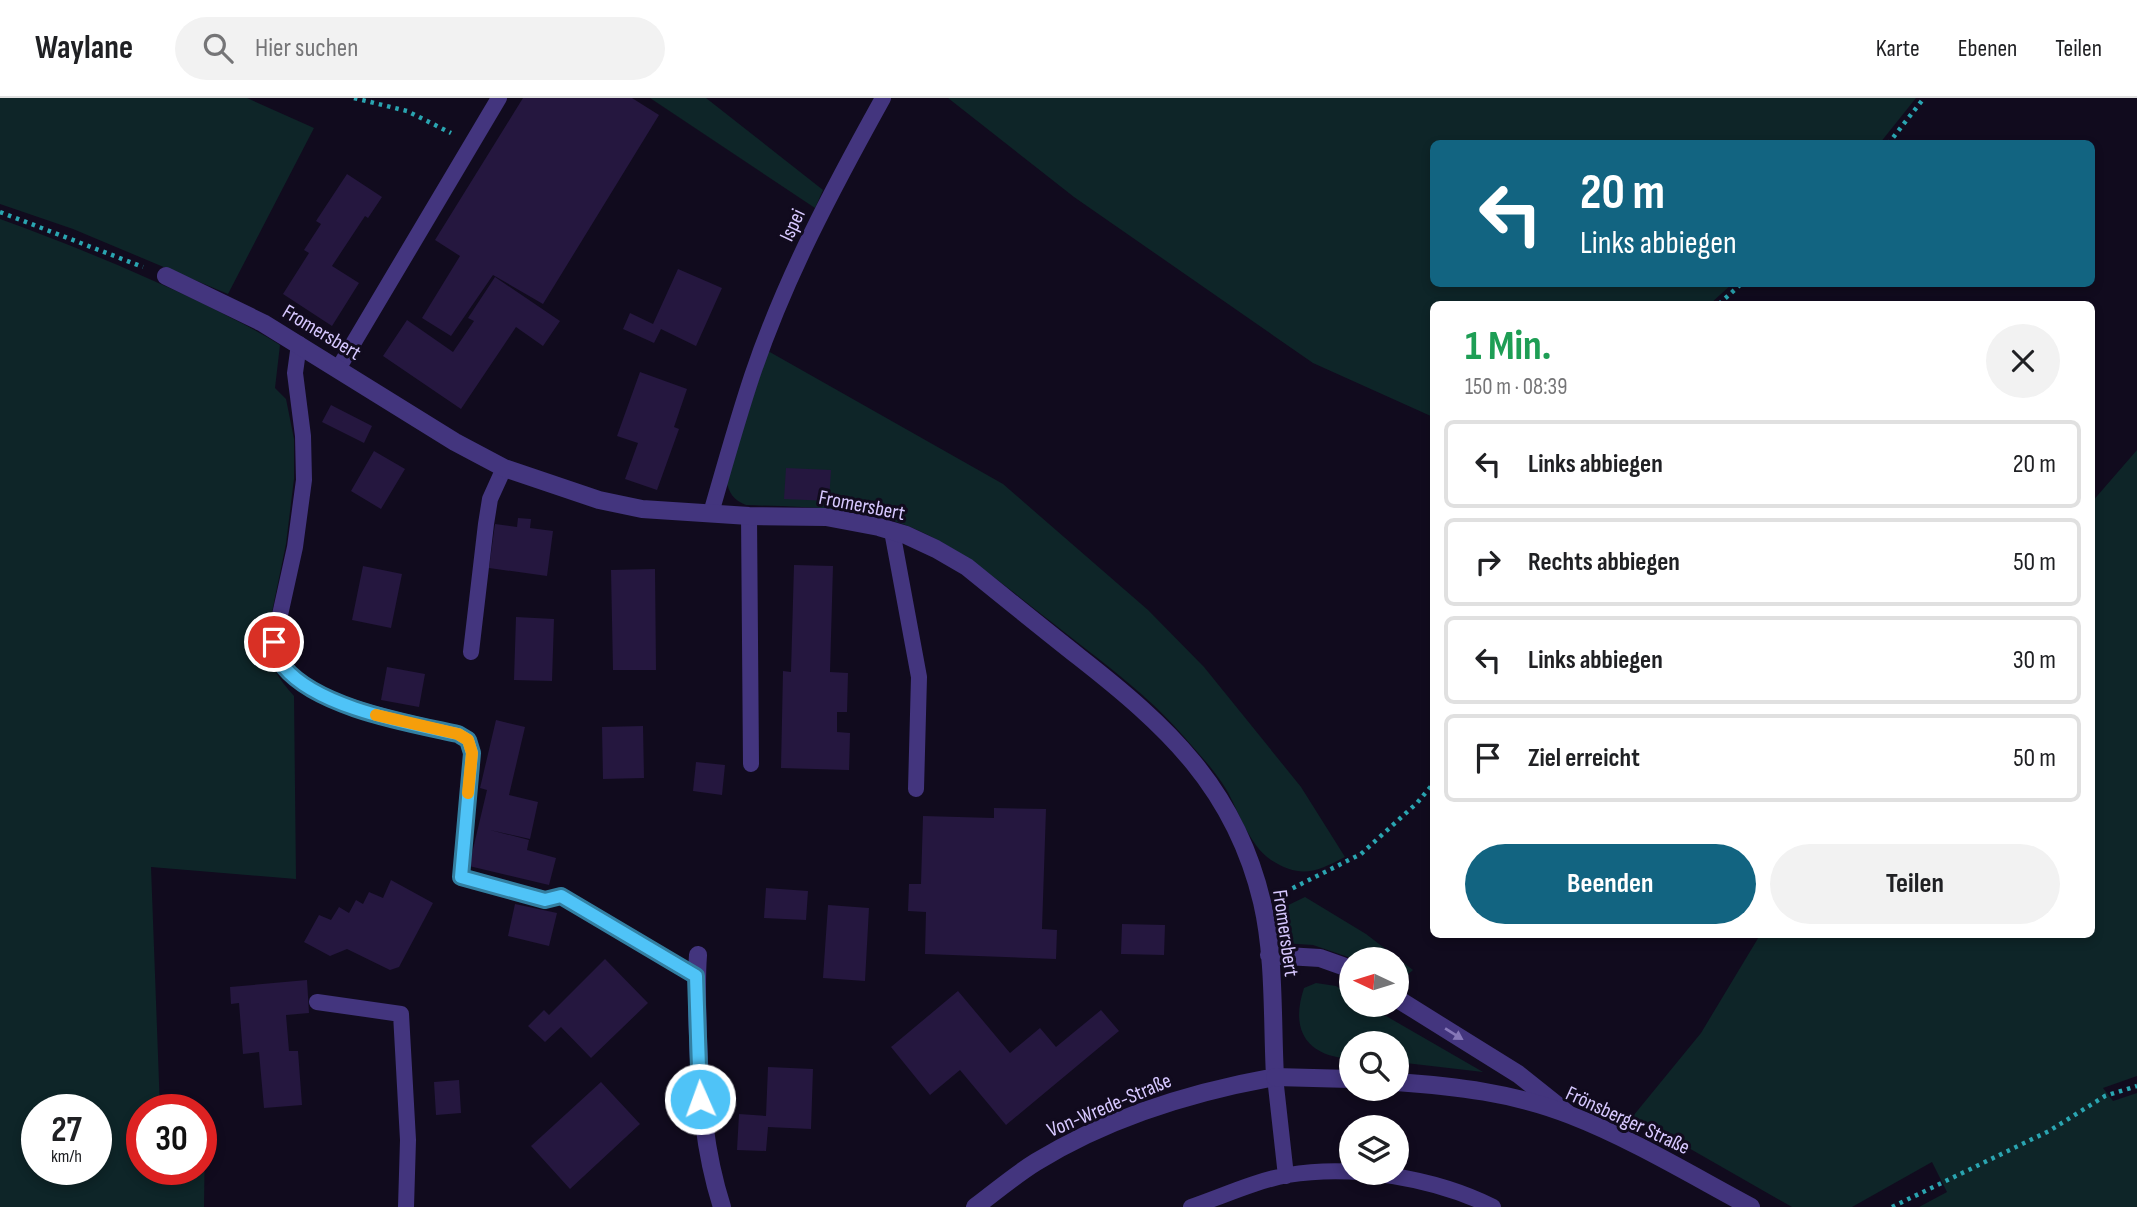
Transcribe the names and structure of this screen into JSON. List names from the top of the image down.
{
  "streets": {
    "street": ["Fromersbert", "Von-Wrede-Straße", "Frönsberger Straße"],
    "lane": ["Ispei"]
  },
  "crossings": [
    ["Ispei", "Fromersbert"],
    ["Fromersbert", "Von-Wrede-Straße"]
  ],
  "north": "left",
  "page": {
    "header": "Waylane",
    "search": "Hier suchen",
    "nav": ["Karte", "Ebenen", "Teilen"],
    "turn": ["20 m", "Links abbiegen"],
    "heading": ["1 Min.", "150 m · 08:39"],
    "list": [
      {
        "name": "Links abbiegen",
        "value": "20 m"
      },
      {
        "name": "Rechts abbiegen",
        "value": "50 m"
      },
      {
        "name": "Links abbiegen",
        "value": "30 m"
      },
      {
        "name": "Ziel erreicht",
        "value": "50 m"
      }
    ],
    "buttons": ["Beenden", "Teilen"],
    "speed": "27 km/h",
    "limit": "30"
  }
}
